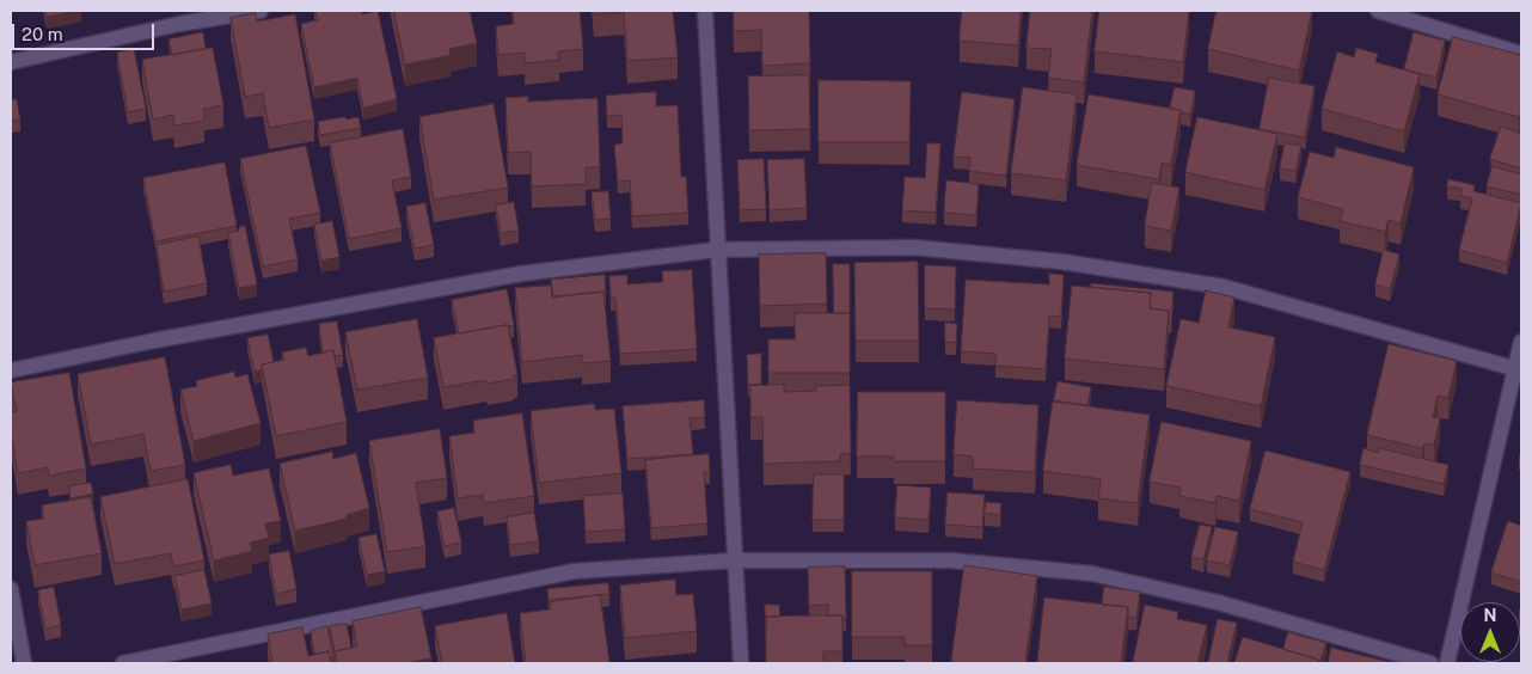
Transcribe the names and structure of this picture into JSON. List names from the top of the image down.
{
  "scale_bar": "20 m",
  "north": "top"
}
